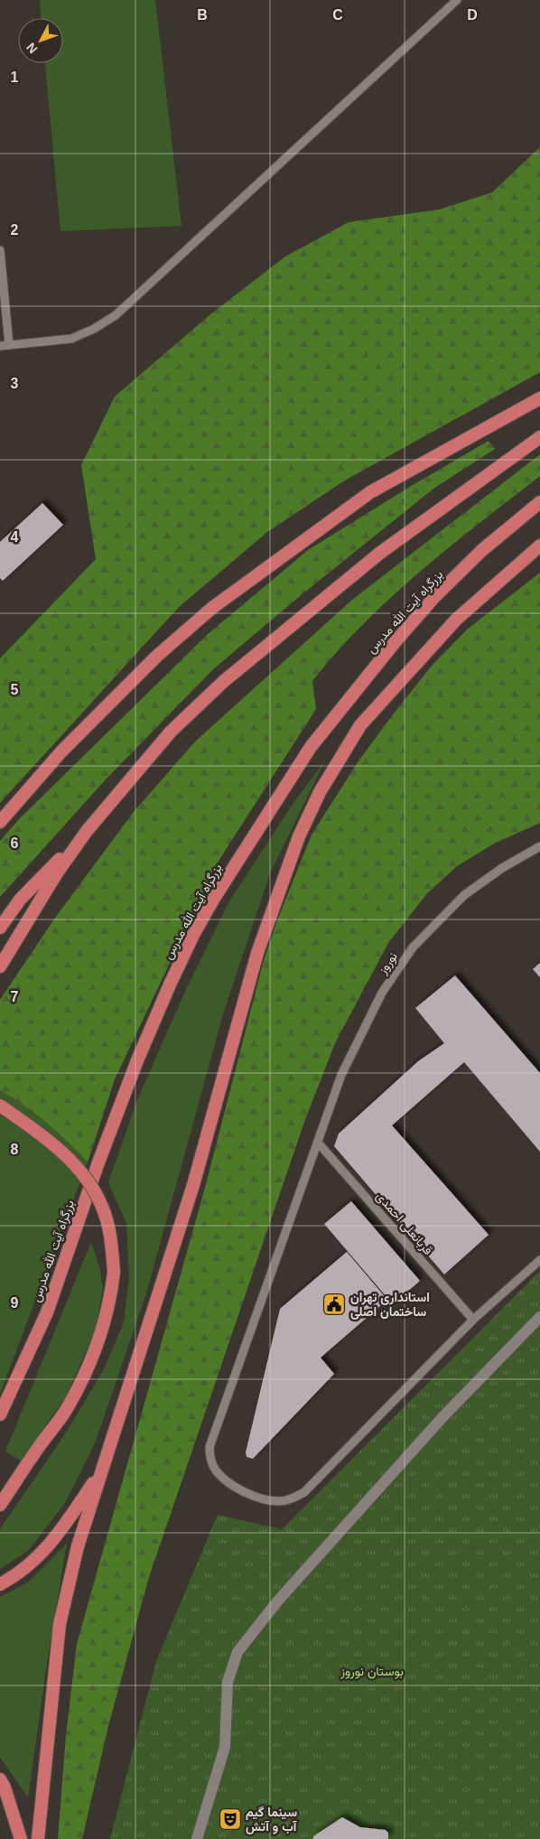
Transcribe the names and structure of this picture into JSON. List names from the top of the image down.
{
  "streets": {
    "highway": ["بزرگراه آیت الله مدرس"],
    "lane": ["نوروز", "قربانعلی احمدی"]
  },
  "crossings": [
    ["نوروز", "قربانعلی احمدی"]
  ],
  "parks": ["بوستان نوروز"],
  "places": {
    "public building": ["استانداری تهران ساختمان اصلی"],
    "theatre": ["سینما گیم آب و آتش"]
  },
  "north": "bottom left",
  "grid": {
    "columns": ["B", "C", "D"],
    "rows": [
      "1",
      "2",
      "3",
      "4",
      "5",
      "6",
      "7",
      "8",
      "9"
    ]
  }
}
